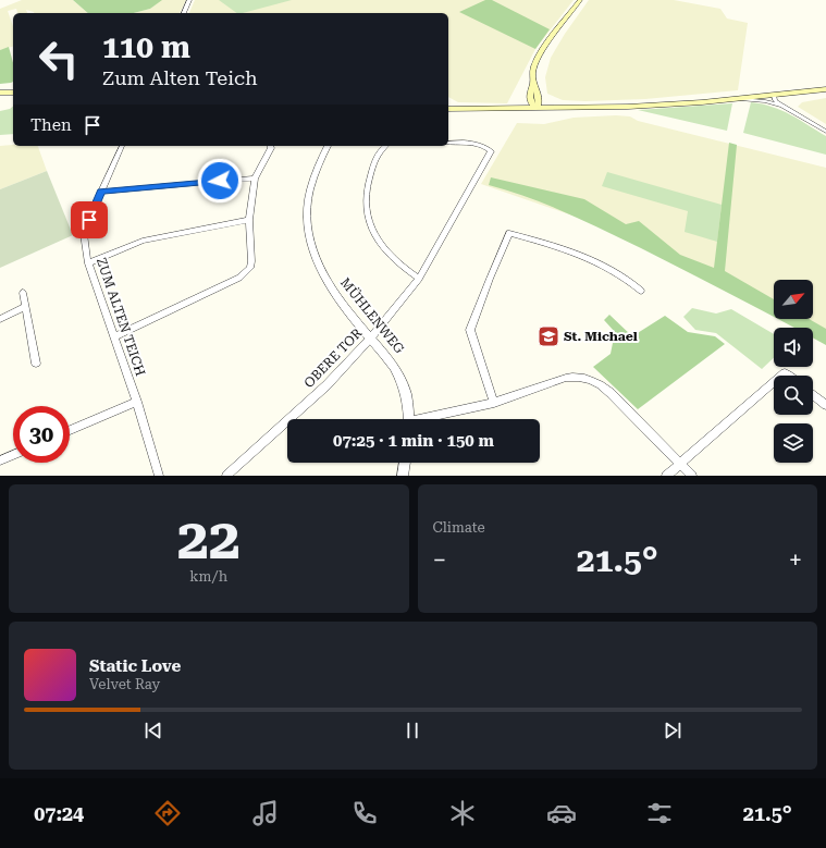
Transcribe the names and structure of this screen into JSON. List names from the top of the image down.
{
  "streets": {
    "street": ["MÜHLENWEG", "ZUM ALTEN TEICH", "OBERE TOR"]
  },
  "crossings": [
    ["MÜHLENWEG", "OBERE TOR"]
  ],
  "places": {
    "school or university": ["St. Michael"]
  },
  "north": "top right",
  "page": {
    "turn": ["110 m", "Zum Alten Teich"],
    "then": "Then",
    "limit": "30",
    "trip": "07:25 · 1 min · 150 m",
    "tile": [
      ["22", "km/h"],
      "Climate"
    ],
    "heat": ["−", "21.5°", "+"],
    "song": ["Static Love", "Velvet Ray"],
    "tabs": ["07:24", "21.5°"]
  }
}
